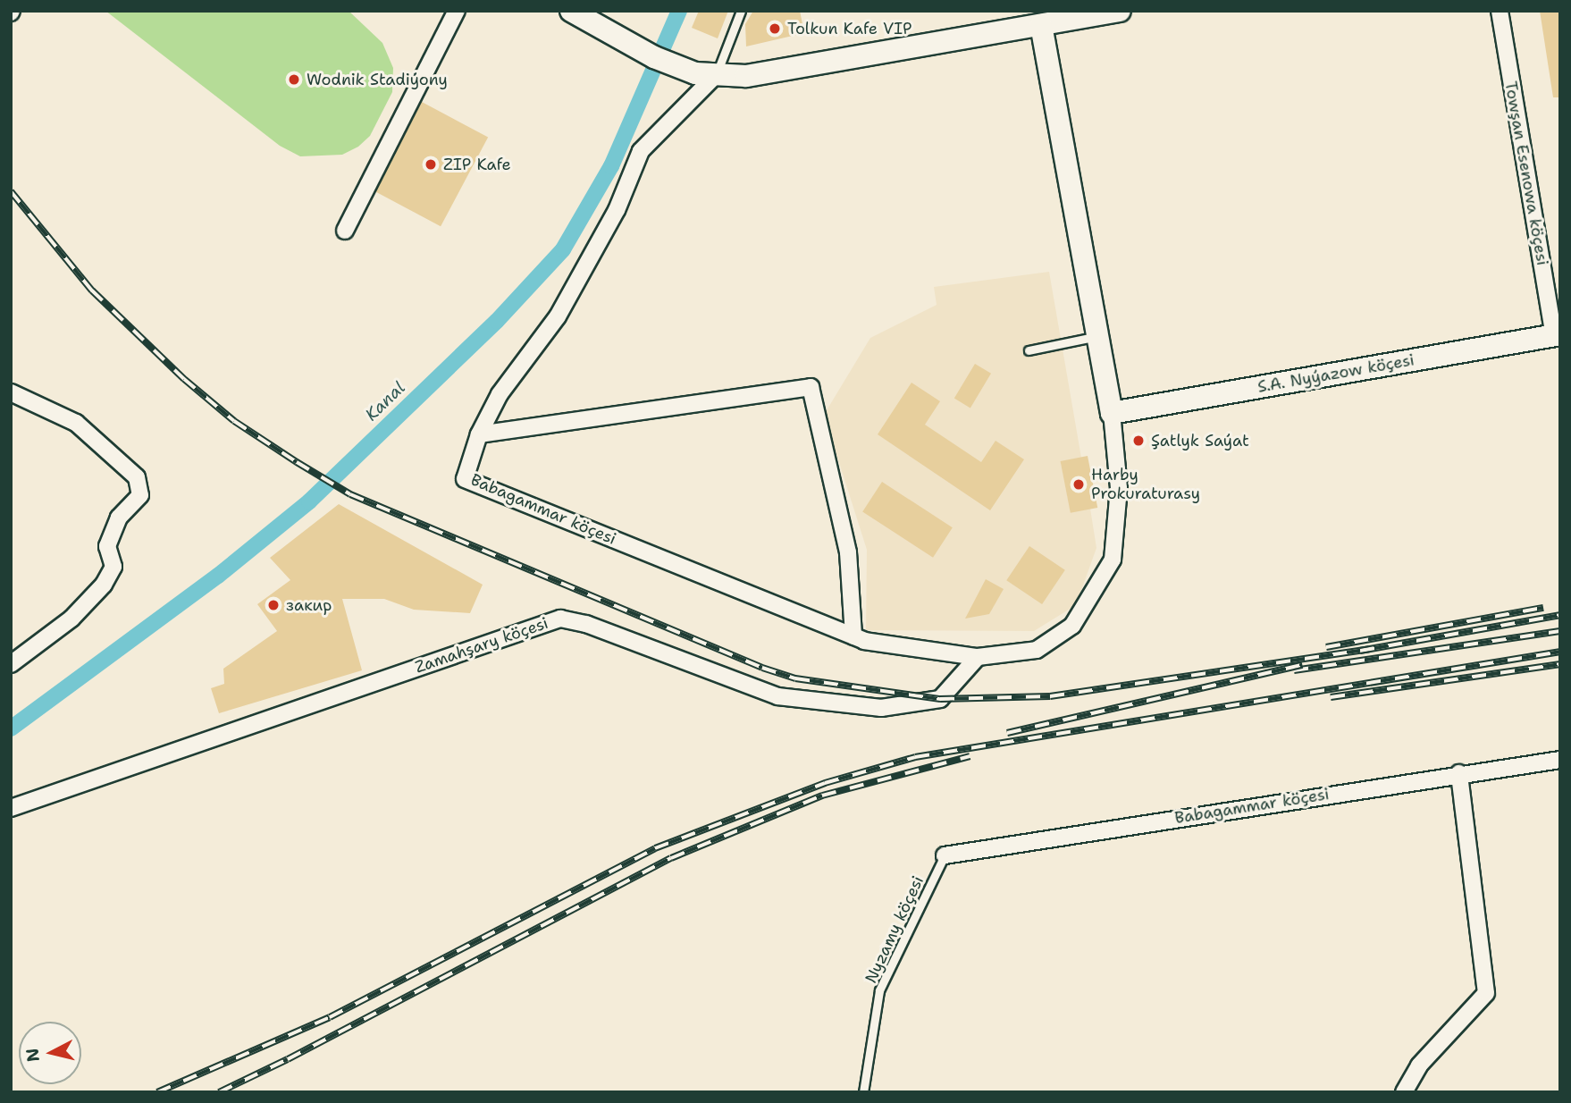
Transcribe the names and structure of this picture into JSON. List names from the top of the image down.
{
  "streets": {
    "street": [
      "Towşan Esenowa köçesi",
      "S.A. Nyýazow köçesi",
      "Babagammar köçesi",
      "Zamahşary köçesi"
    ],
    "lane": ["Nyzamy köçesi"]
  },
  "crossings": [
    ["Towşan Esenowa köçesi", "S.A. Nyýazow köçesi"],
    ["S.A. Nyýazow köçesi", "Babagammar köçesi"],
    ["Babagammar köçesi", "Zamahşary köçesi"],
    ["Babagammar köçesi", "Nyzamy köçesi"]
  ],
  "water": ["Kanal"],
  "places": [
    "Tolkun Kafe VIP",
    "Wodnik Stadiýony",
    "ZIP Kafe",
    "Şatlyk Saýat",
    "Harby Prokuraturasy",
    "закир"
  ],
  "north": "left"
}
